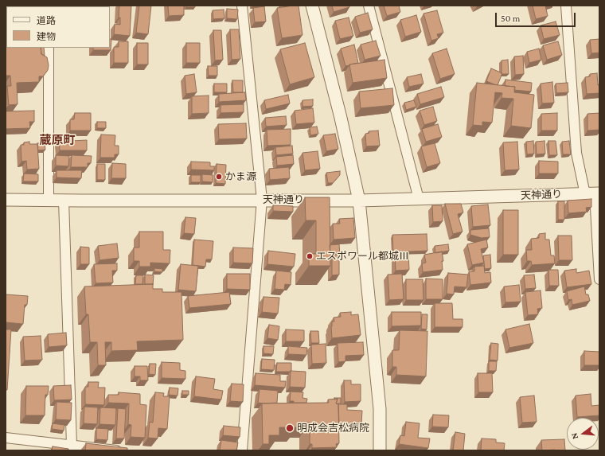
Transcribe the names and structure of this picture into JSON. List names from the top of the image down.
{
  "streets": {
    "street": ["天神通り"]
  },
  "districts": ["蔵原町"],
  "places": ["かま源", "エスポワール都城Ⅲ", "明成会吉松病院"],
  "legend": ["道路", "建物"],
  "scale_bar": "50 m",
  "north": "left"
}
